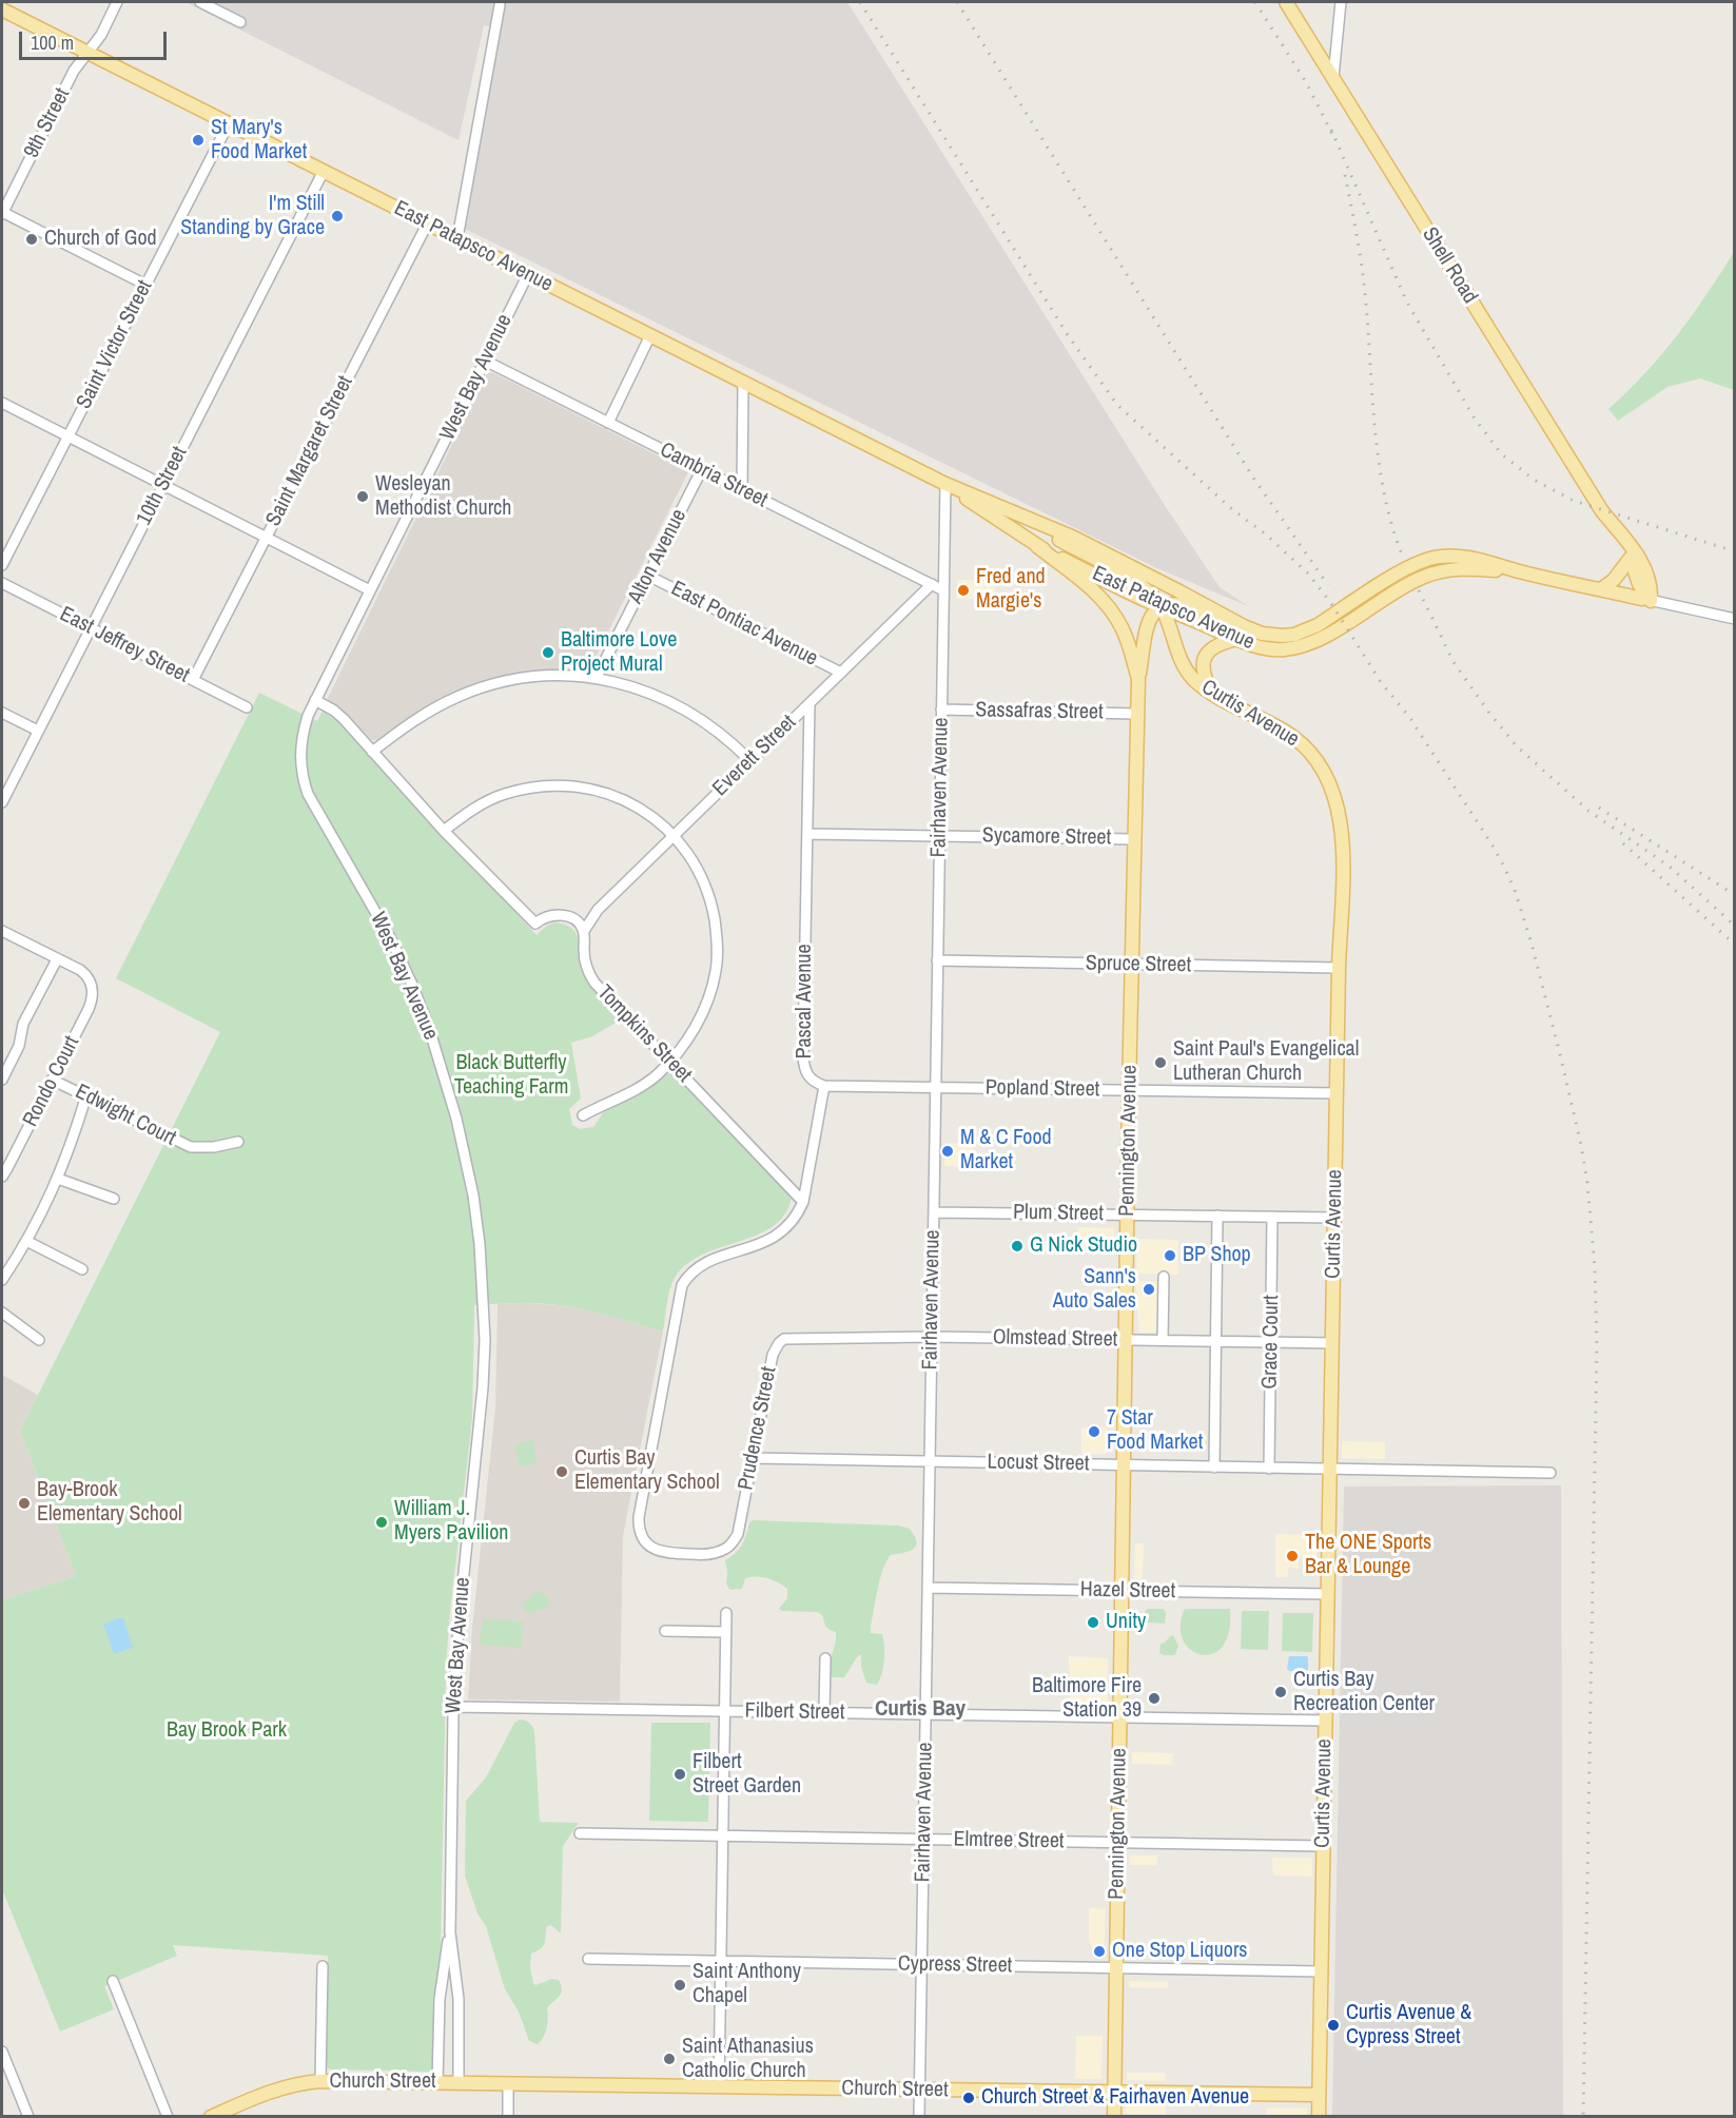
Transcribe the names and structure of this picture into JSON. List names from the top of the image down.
{
  "streets": {
    "main road": [
      "East Patapsco Avenue",
      "Shell Road",
      "Curtis Avenue",
      "Pennington Avenue",
      "Church Street"
    ],
    "street": [
      "9th Street",
      "Saint Victor Street",
      "West Bay Avenue",
      "Saint Margaret Street",
      "Cambria Street",
      "10th Street",
      "Alton Avenue",
      "East Pontiac Avenue",
      "East Jeffrey Street",
      "Sassafras Street",
      "Everett Street",
      "Fairhaven Avenue",
      "Sycamore Street",
      "Spruce Street",
      "Pascal Avenue",
      "Tompkins Street",
      "Rondo Court",
      "Popland Street",
      "Edwight Court",
      "Plum Street",
      "Olmstead Street",
      "Grace Court",
      "Prudence Street",
      "Locust Street",
      "Hazel Street",
      "Filbert Street",
      "Elmtree Street",
      "Cypress Street"
    ]
  },
  "crossings": [
    ["9th Street", "East Patapsco Avenue"],
    ["East Patapsco Avenue", "Shell Road"],
    ["East Patapsco Avenue", "Saint Victor Street"],
    ["East Patapsco Avenue", "West Bay Avenue"],
    ["East Patapsco Avenue", "Saint Margaret Street"],
    ["East Patapsco Avenue", "10th Street"],
    ["East Patapsco Avenue", "Curtis Avenue"],
    ["East Patapsco Avenue", "Fairhaven Avenue"],
    ["East Patapsco Avenue", "Pennington Avenue"],
    ["West Bay Avenue", "Cambria Street"],
    ["West Bay Avenue", "Filbert Street"],
    ["West Bay Avenue", "Church Street"],
    ["Saint Margaret Street", "East Jeffrey Street"],
    ["Cambria Street", "Alton Avenue"],
    ["Cambria Street", "Everett Street"],
    ["Cambria Street", "Fairhaven Avenue"],
    ["10th Street", "East Jeffrey Street"],
    ["Alton Avenue", "East Pontiac Avenue"],
    ["East Pontiac Avenue", "Everett Street"],
    ["Sassafras Street", "Fairhaven Avenue"],
    ["Sassafras Street", "Pennington Avenue"],
    ["Curtis Avenue", "Spruce Street"],
    ["Curtis Avenue", "Popland Street"],
    ["Curtis Avenue", "Plum Street"],
    ["Curtis Avenue", "Olmstead Street"],
    ["Curtis Avenue", "Locust Street"],
    ["Curtis Avenue", "Hazel Street"],
    ["Curtis Avenue", "Filbert Street"],
    ["Curtis Avenue", "Elmtree Street"],
    ["Curtis Avenue", "Cypress Street"],
    ["Curtis Avenue", "Church Street"],
    ["Everett Street", "Pascal Avenue"],
    ["Everett Street", "Tompkins Street"],
    ["Fairhaven Avenue", "Sycamore Street"],
    ["Fairhaven Avenue", "Spruce Street"],
    ["Fairhaven Avenue", "Popland Street"],
    ["Fairhaven Avenue", "Plum Street"],
    ["Fairhaven Avenue", "Olmstead Street"],
    ["Fairhaven Avenue", "Locust Street"],
    ["Fairhaven Avenue", "Hazel Street"],
    ["Fairhaven Avenue", "Filbert Street"],
    ["Fairhaven Avenue", "Elmtree Street"],
    ["Fairhaven Avenue", "Cypress Street"],
    ["Fairhaven Avenue", "Church Street"],
    ["Sycamore Street", "Pascal Avenue"],
    ["Sycamore Street", "Pennington Avenue"],
    ["Spruce Street", "Pennington Avenue"],
    ["Pascal Avenue", "Tompkins Street"],
    ["Pascal Avenue", "Popland Street"],
    ["Pascal Avenue", "Prudence Street"],
    ["Rondo Court", "Edwight Court"],
    ["Popland Street", "Pennington Avenue"],
    ["Pennington Avenue", "Plum Street"],
    ["Pennington Avenue", "Olmstead Street"],
    ["Pennington Avenue", "Locust Street"],
    ["Pennington Avenue", "Hazel Street"],
    ["Pennington Avenue", "Filbert Street"],
    ["Pennington Avenue", "Elmtree Street"],
    ["Pennington Avenue", "Cypress Street"],
    ["Pennington Avenue", "Church Street"],
    ["Plum Street", "Grace Court"],
    ["Olmstead Street", "Grace Court"],
    ["Olmstead Street", "Prudence Street"],
    ["Grace Court", "Locust Street"],
    ["Prudence Street", "Locust Street"]
  ],
  "districts": ["Curtis Bay"],
  "parks": ["Black Butterfly Teaching Farm", "Bay Brook Park"],
  "places": [
    "St Mary's Food Market",
    "I'm Still Standing by Grace",
    "Church of God",
    "Wesleyan Methodist Church",
    "Fred and Margie's",
    "Baltimore Love Project Mural",
    "Saint Paul's Evangelical Lutheran Church",
    "M & C Food Market",
    "G Nick Studio",
    "BP Shop",
    "Sann's Auto Sales",
    "7 Star Food Market",
    "Curtis Bay Elementary School",
    "Bay-Brook Elementary School",
    "William J. Myers Pavilion",
    "The ONE Sports Bar & Lounge",
    "Unity",
    "Curtis Bay Recreation Center",
    "Baltimore Fire Station 39",
    "Filbert Street Garden",
    "One Stop Liquors",
    "Saint Anthony Chapel",
    "Curtis Avenue & Cypress Street",
    "Saint Athanasius Catholic Church",
    "Church Street & Fairhaven Avenue"
  ],
  "scale_bar": "100 m"
}
